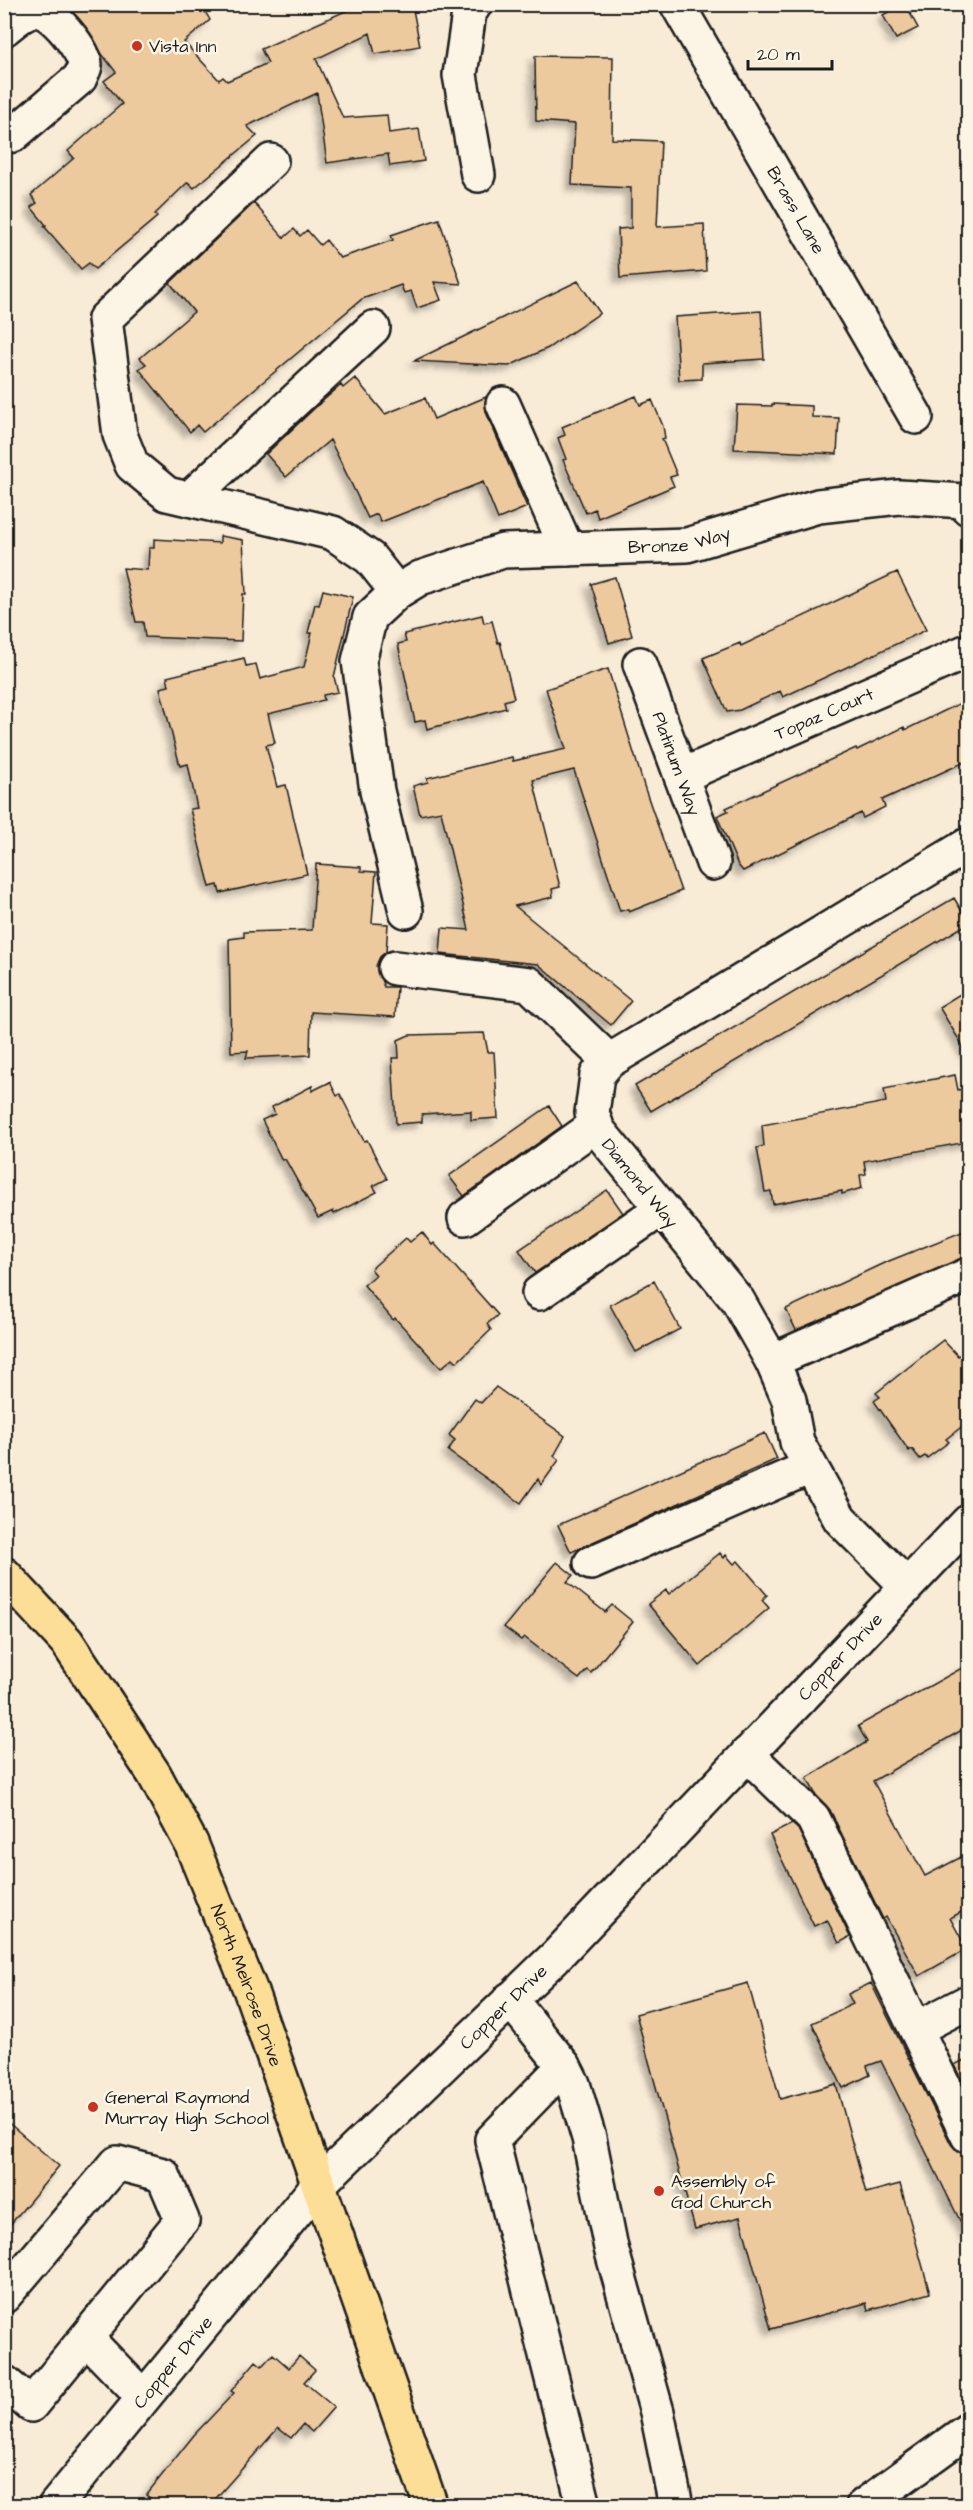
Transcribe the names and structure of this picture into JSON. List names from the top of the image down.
{
  "streets": {
    "main road": ["North Melrose Drive"],
    "street": [
      "Brass Lane",
      "Bronze Way",
      "Topaz Court",
      "Platinum Way",
      "Diamond Way",
      "Copper Drive"
    ]
  },
  "crossings": [
    ["Topaz Court", "Platinum Way"],
    ["Diamond Way", "Copper Drive"],
    ["Copper Drive", "North Melrose Drive"]
  ],
  "places": ["Vista Inn", "General Raymond Murray High School", "Assembly of God Church"],
  "scale_bar": "20 m"
}
